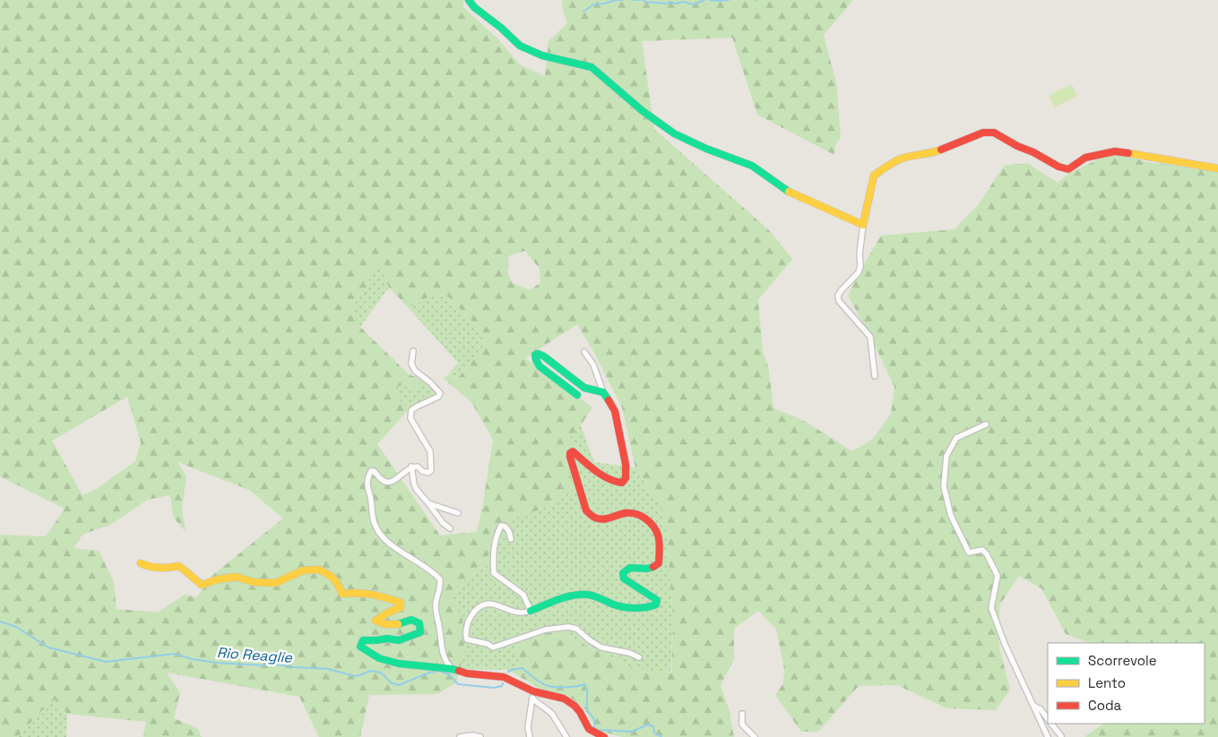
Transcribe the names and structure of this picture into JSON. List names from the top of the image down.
{
  "water": ["Rio Reaglie"],
  "legend": ["Scorrevole", "Lento", "Coda"]
}
